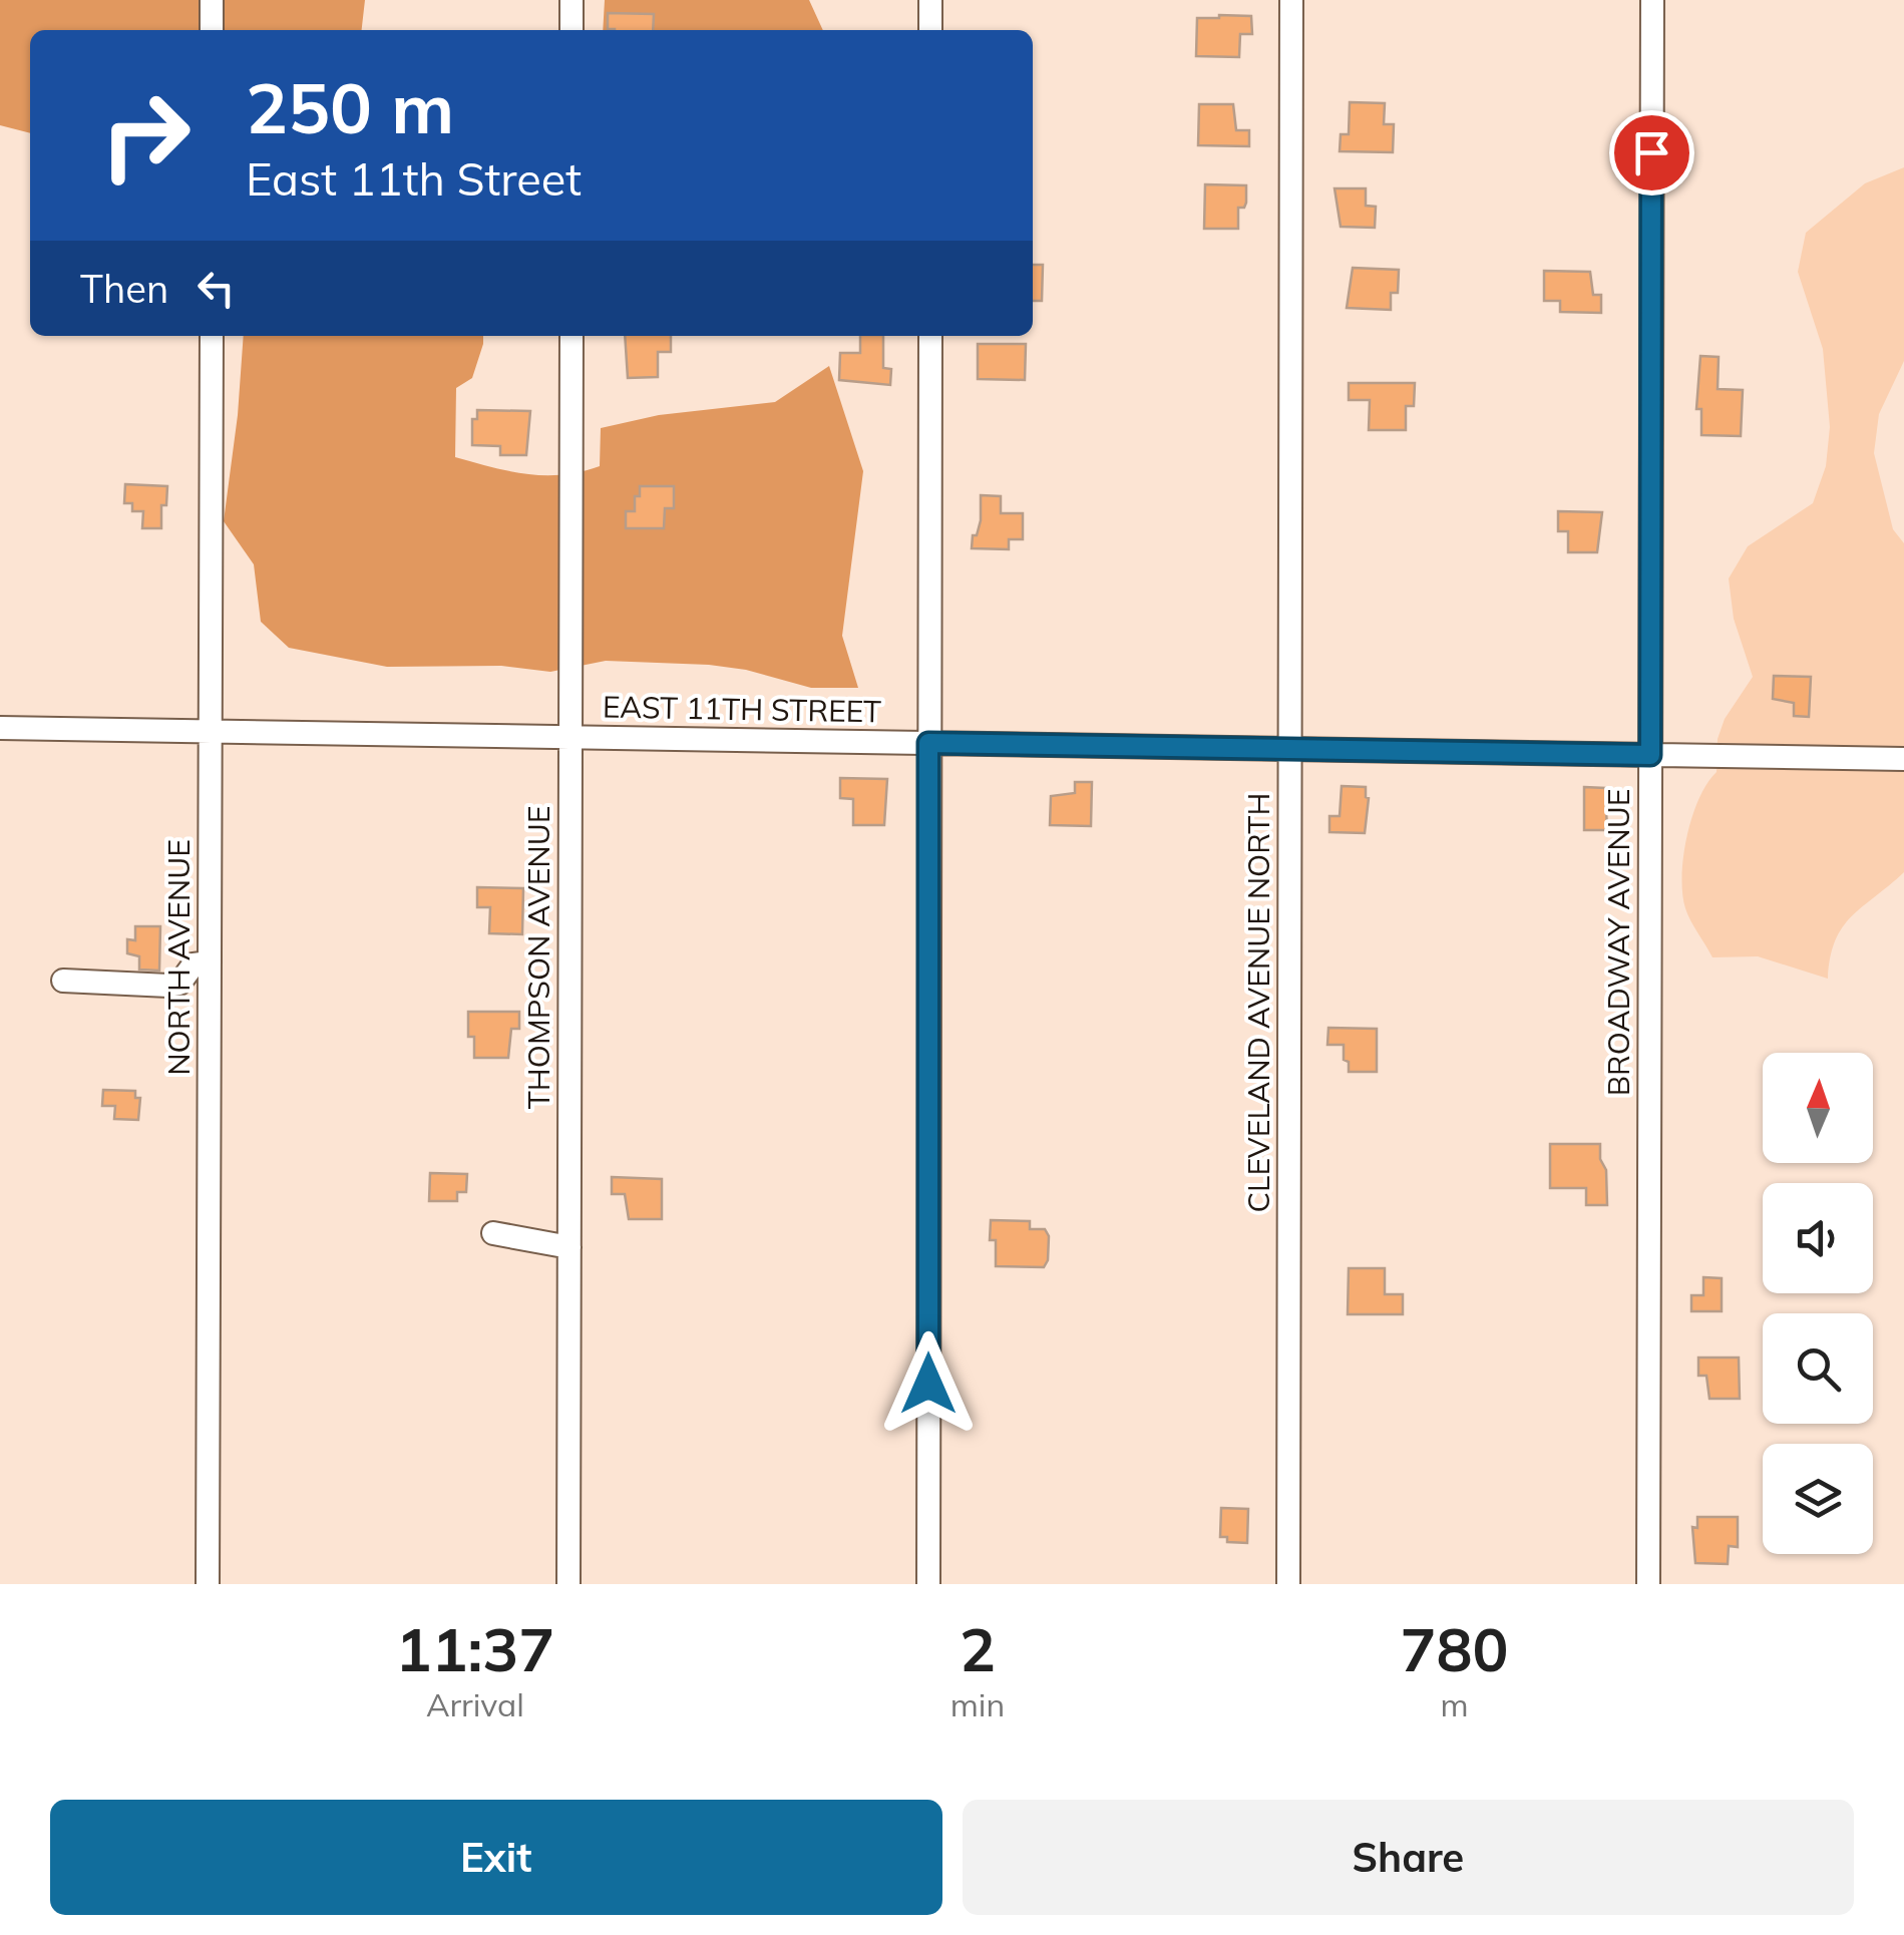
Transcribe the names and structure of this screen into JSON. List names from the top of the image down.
{
  "streets": {
    "street": [
      "EAST 11TH STREET",
      "BROADWAY AVENUE",
      "NORTH AVENUE",
      "THOMPSON AVENUE",
      "CLEVELAND AVENUE NORTH"
    ]
  },
  "crossings": [
    ["EAST 11TH STREET", "BROADWAY AVENUE"],
    ["EAST 11TH STREET", "NORTH AVENUE"],
    ["EAST 11TH STREET", "THOMPSON AVENUE"],
    ["EAST 11TH STREET", "CLEVELAND AVENUE NORTH"]
  ],
  "north": "top",
  "page": {
    "turn": ["250 m", "East 11th Street"],
    "then": "Then",
    "eta": [
      "11:37",
      "Arrival",
      "2",
      "min",
      "780",
      "m"
    ],
    "buttons": ["Exit", "Share"]
  }
}
